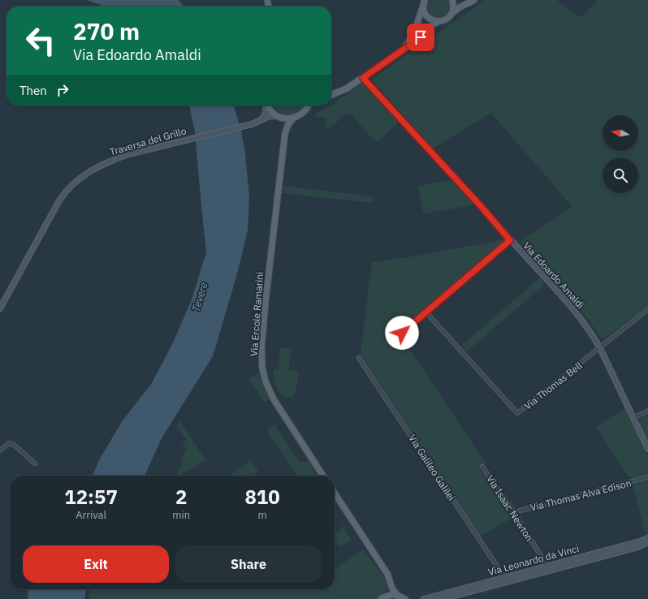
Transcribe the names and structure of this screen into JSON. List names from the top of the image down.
{
  "streets": {
    "main road": [
      "Traversa del Grillo",
      "Via Edoardo Amaldi",
      "Via Ercole Ramarini",
      "Via Leonardo da Vinci"
    ],
    "street": [
      "Via Thomas Bell",
      "Via Galileo Galilei",
      "Via Thomas Alva Edison",
      "Via Isaac Newton"
    ]
  },
  "crossings": [
    ["Traversa del Grillo", "Via Ercole Ramarini"],
    ["Via Edoardo Amaldi", "Via Thomas Bell"],
    ["Via Galileo Galilei", "Via Leonardo da Vinci"],
    ["Via Thomas Alva Edison", "Via Isaac Newton"],
    ["Via Isaac Newton", "Via Leonardo da Vinci"]
  ],
  "water": ["Tevere"],
  "north": "left",
  "page": {
    "turn": ["270 m", "Via Edoardo Amaldi"],
    "then": "Then",
    "eta": [
      "12:57",
      "Arrival",
      "2",
      "min",
      "810",
      "m"
    ],
    "buttons": ["Exit", "Share"]
  }
}
